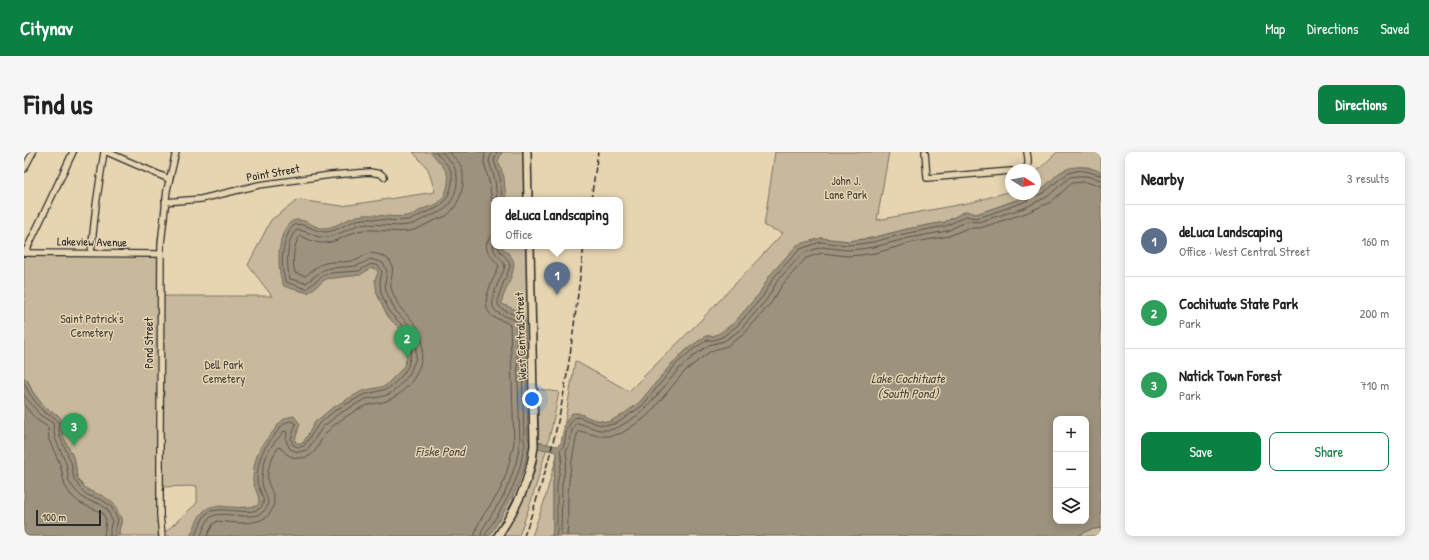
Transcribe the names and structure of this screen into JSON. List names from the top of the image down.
{
  "streets": {
    "main road": ["West Central Street"],
    "street": ["Point Street", "Lakeview Avenue", "Pond Street"]
  },
  "crossings": [
    ["Point Street", "Pond Street"],
    ["Lakeview Avenue", "Pond Street"]
  ],
  "water": ["Lake Cochituate (South Pond)", "Fiske Pond"],
  "parks": ["John J. Lane Park", "Saint Patrick's Cemetery", "Dell Park Cemetery"],
  "scale_bar": "100 m",
  "north": "right",
  "page": {
    "header": "Citynav",
    "nav": ["Map", "Directions", "Saved"],
    "title": "Find us",
    "buttons": [
      "Directions",
      ["Save", "Share"]
    ],
    "heading": ["Nearby", "3 results"],
    "popup": ["deLuca Landscaping", "Office"],
    "list": [
      {
        "mark": "1",
        "name": "deLuca Landscaping",
        "note": "Office · West Central Street",
        "value": "160 m"
      },
      {
        "mark": "2",
        "name": "Cochituate State Park",
        "note": "Park",
        "value": "200 m"
      },
      {
        "mark": "3",
        "name": "Natick Town Forest",
        "note": "Park",
        "value": "710 m"
      }
    ],
    "pins": ["1", "2", "3"],
    "map_buttons": ["+", "−"],
    "scale": "100 m"
  }
}
